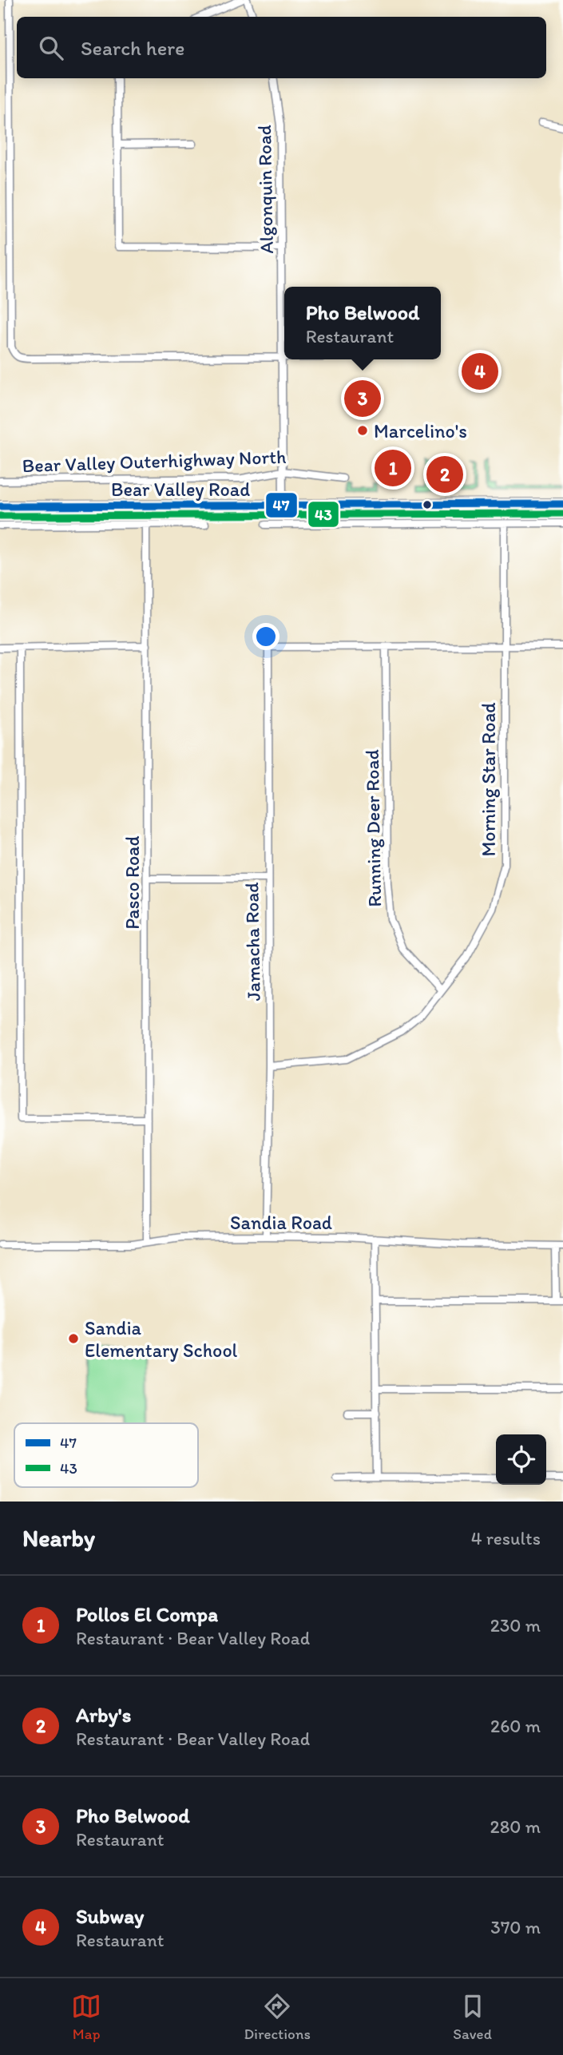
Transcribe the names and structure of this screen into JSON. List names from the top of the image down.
{
  "streets": {
    "main road": ["Bear Valley Road"],
    "street": [
      "Algonquin Road",
      "Bear Valley Outerhighway North",
      "Morning Star Road",
      "Running Deer Road",
      "Pasco Road",
      "Jamacha Road",
      "Sandia Road"
    ]
  },
  "crossings": [
    ["Algonquin Road", "Bear Valley Outerhighway North"],
    ["Algonquin Road", "Bear Valley Road"],
    ["Morning Star Road", "Running Deer Road"],
    ["Morning Star Road", "Jamacha Road"],
    ["Running Deer Road", "Jamacha Road"],
    ["Pasco Road", "Sandia Road"],
    ["Jamacha Road", "Sandia Road"]
  ],
  "places": ["Marcelino's", "Sandia Elementary School"],
  "lines": ["transit line 47", "transit line 43"],
  "legend": ["47", "43"],
  "page": {
    "search": "Search here",
    "popup": ["Pho Belwood", "Restaurant"],
    "pins": [
      "4",
      "3",
      "1",
      "2"
    ],
    "heading": ["Nearby", "4 results"],
    "list": [
      {
        "mark": "1",
        "name": "Pollos El Compa",
        "note": "Restaurant · Bear Valley Road",
        "value": "230 m"
      },
      {
        "mark": "2",
        "name": "Arby's",
        "note": "Restaurant · Bear Valley Road",
        "value": "260 m"
      },
      {
        "mark": "3",
        "name": "Pho Belwood",
        "note": "Restaurant",
        "value": "280 m"
      },
      {
        "mark": "4",
        "name": "Subway",
        "note": "Restaurant",
        "value": "370 m"
      }
    ],
    "nav": ["Map", "Directions", "Saved"]
  }
}
